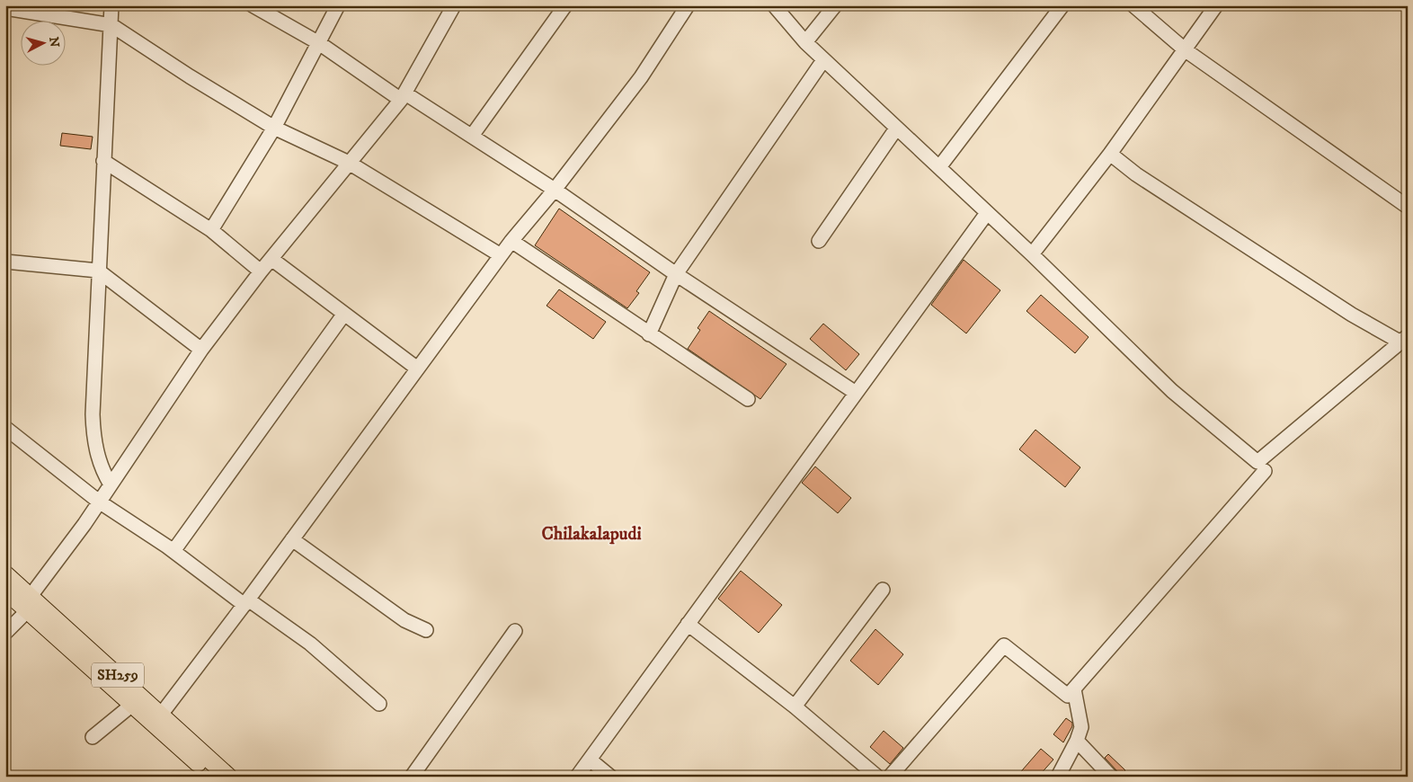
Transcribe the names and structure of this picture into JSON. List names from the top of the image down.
{
  "streets": {
    "main road": ["SH259"]
  },
  "districts": ["Chilakalapudi"],
  "north": "right"
}
